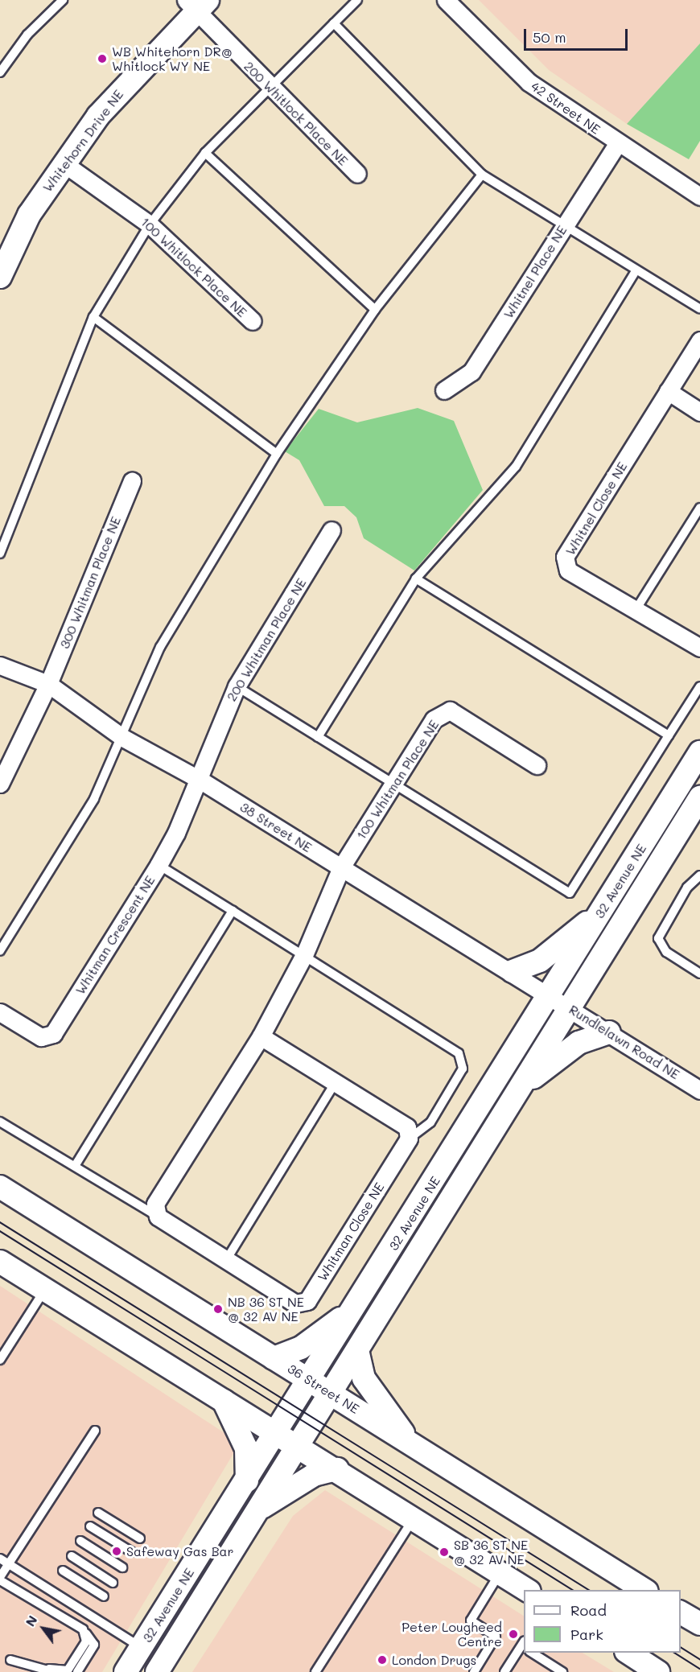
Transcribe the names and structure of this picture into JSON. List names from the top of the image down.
{
  "streets": {
    "main road": ["Whitehorn Drive NE", "32 Avenue NE", "36 Street NE"],
    "street": [
      "42 Street NE",
      "200 Whitlock Place NE",
      "100 Whitlock Place NE",
      "Whitnel Place NE",
      "Whitnel Close NE",
      "300 Whitman Place NE",
      "200 Whitman Place NE",
      "100 Whitman Place NE",
      "38 Street NE",
      "Whitman Crescent NE",
      "Rundlelawn Road NE",
      "Whitman Close NE"
    ]
  },
  "crossings": [
    ["42 Street NE", "Whitnel Place NE"],
    ["200 Whitlock Place NE", "Whitehorn Drive NE"],
    ["Whitehorn Drive NE", "100 Whitlock Place NE"],
    ["300 Whitman Place NE", "38 Street NE"],
    ["200 Whitman Place NE", "38 Street NE"],
    ["200 Whitman Place NE", "Whitman Crescent NE"],
    ["100 Whitman Place NE", "38 Street NE"],
    ["38 Street NE", "32 Avenue NE"],
    ["38 Street NE", "Whitman Crescent NE"],
    ["38 Street NE", "Rundlelawn Road NE"],
    ["32 Avenue NE", "Rundlelawn Road NE"],
    ["32 Avenue NE", "36 Street NE"]
  ],
  "places": [
    "WB Whitehorn DR@ Whitlock WY NE",
    "NB 36 ST NE @ 32 AV NE",
    "Safeway Gas Bar",
    "SB 36 ST NE @ 32 AV NE",
    "Peter Lougheed Centre",
    "London Drugs"
  ],
  "legend": ["Road", "Park"],
  "scale_bar": "50 m",
  "north": "top left"
}
